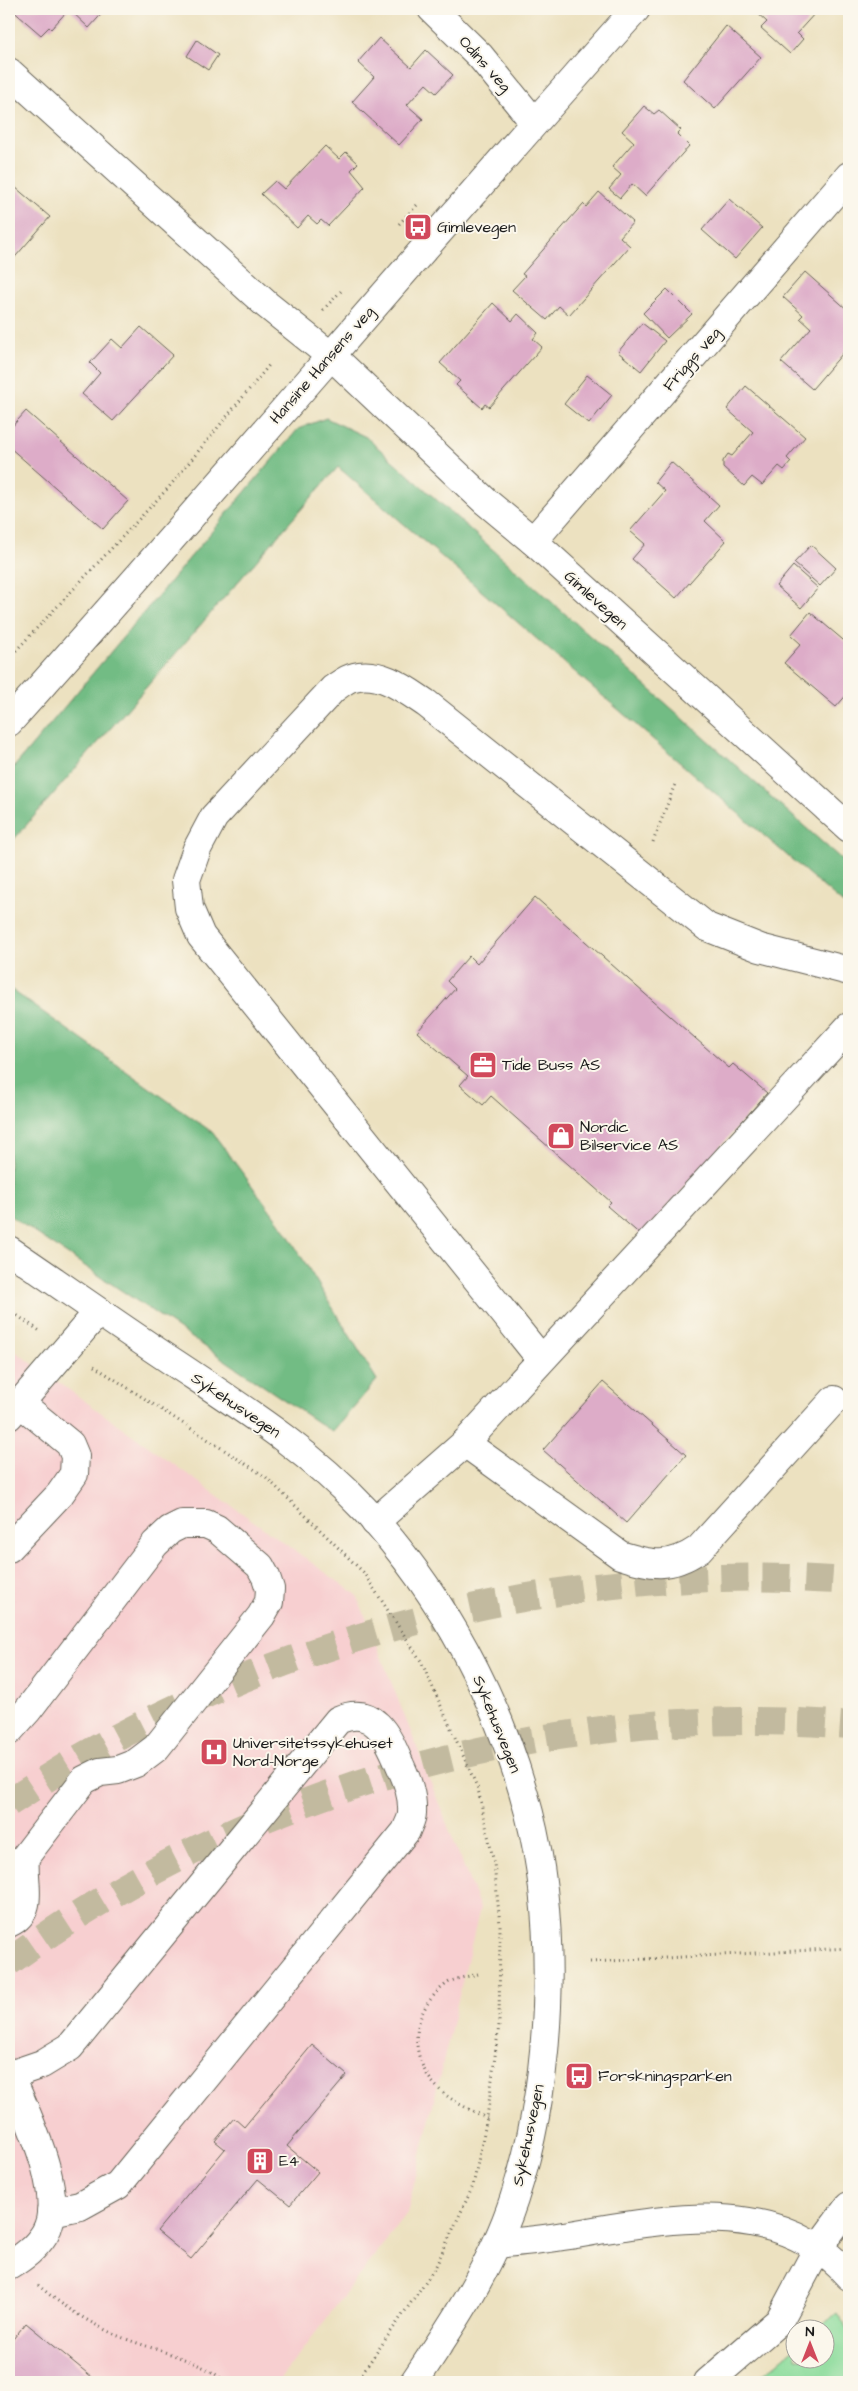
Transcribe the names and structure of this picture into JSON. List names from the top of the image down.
{
  "streets": {
    "street": [
      "Odins veg",
      "Friggs veg",
      "Hansine Hansens veg",
      "Gimlevegen",
      "Sykehusvegen"
    ]
  },
  "crossings": [
    ["Odins veg", "Hansine Hansens veg"],
    ["Friggs veg", "Gimlevegen"],
    ["Hansine Hansens veg", "Gimlevegen"]
  ],
  "places": {
    "bus stop": ["Gimlevegen", "Forskningsparken"],
    "office": ["Tide Buss AS"],
    "shop": ["Nordic Bilservice AS"],
    "hospital": ["Universitetssykehuset Nord-Norge"],
    "building": ["E4"]
  },
  "north": "top"
}
